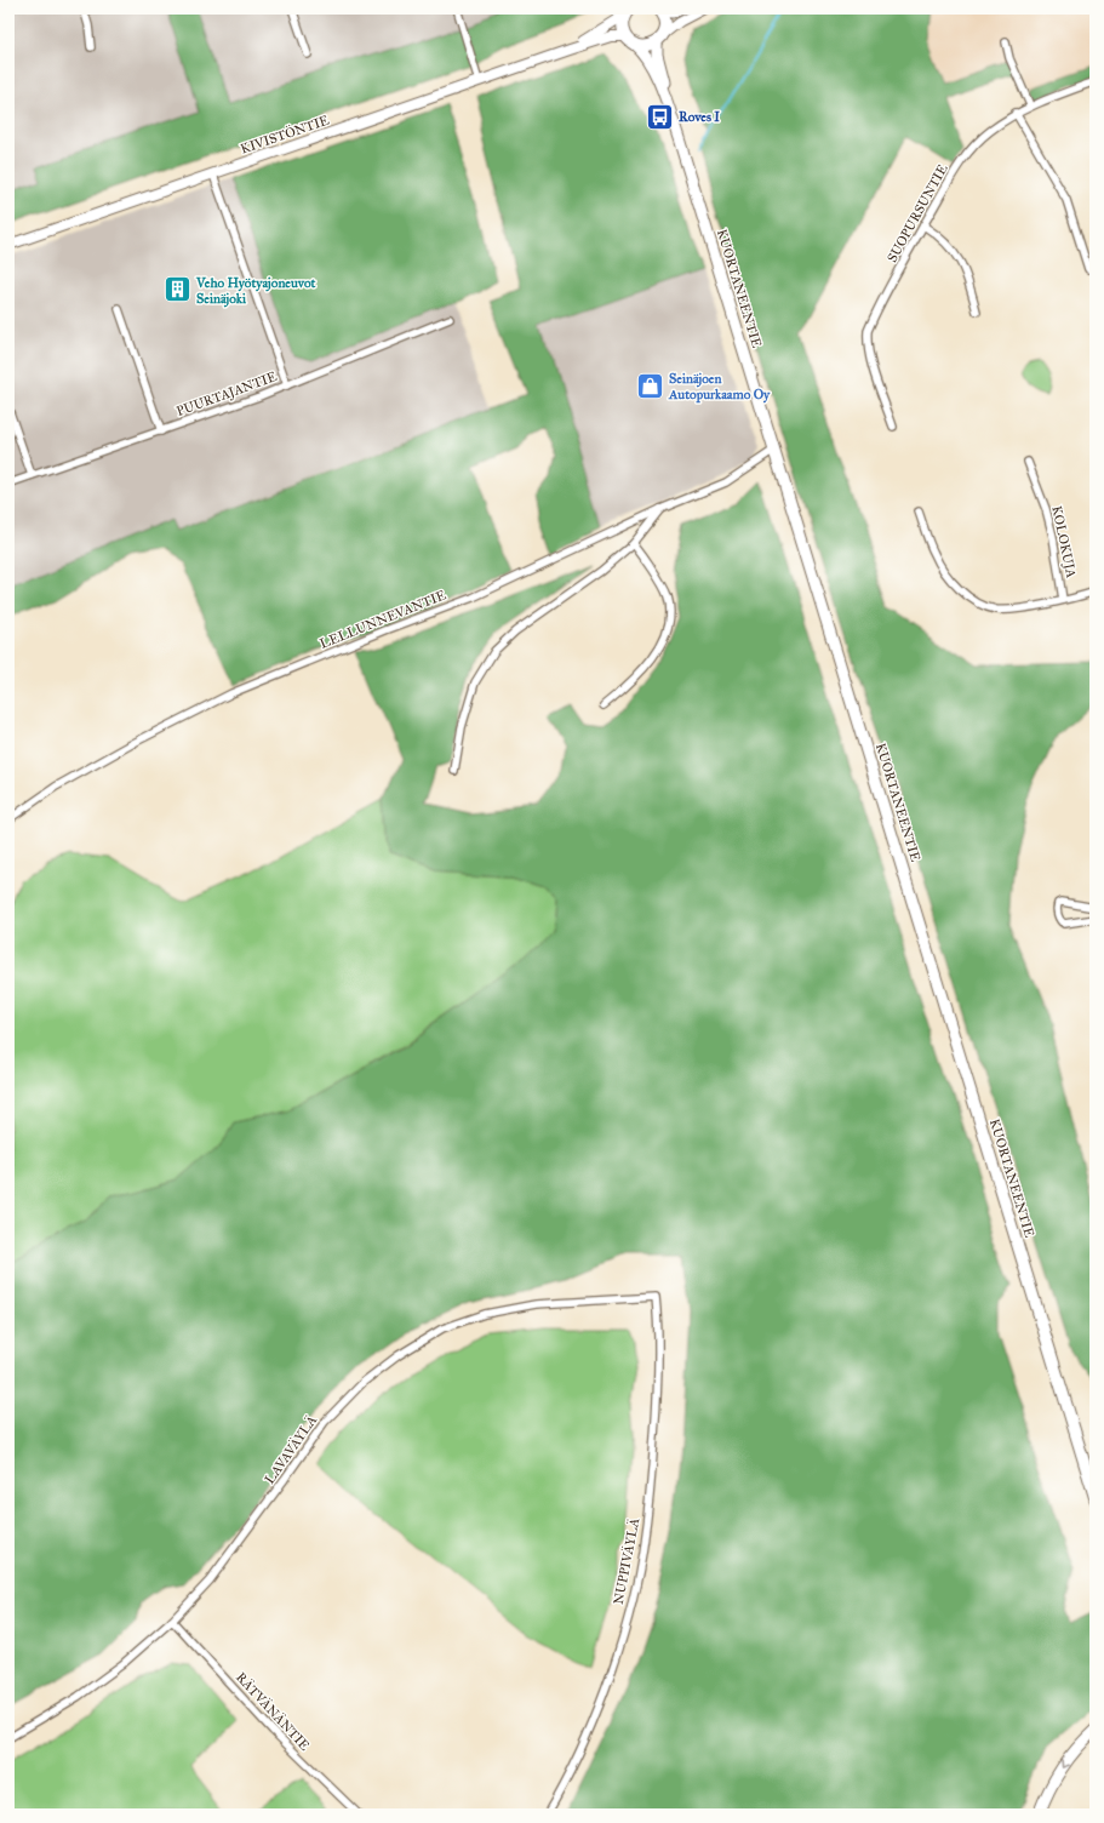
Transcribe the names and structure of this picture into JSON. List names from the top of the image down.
{
  "streets": {
    "highway": ["KUORTANEENTIE"],
    "main road": ["KIVISTÖNTIE"],
    "street": [
      "SUOPURSUNTIE",
      "PUURTAJANTIE",
      "KOLOKUJA",
      "LELLUNNEVANTIE",
      "LAVAVÄYLÄ",
      "NUPPIVÄYLÄ",
      "RÄTVÄNÄNTIE"
    ]
  },
  "crossings": [
    ["KIVISTÖNTIE", "KUORTANEENTIE"],
    ["KUORTANEENTIE", "LELLUNNEVANTIE"],
    ["LAVAVÄYLÄ", "NUPPIVÄYLÄ"],
    ["LAVAVÄYLÄ", "RÄTVÄNÄNTIE"]
  ],
  "places": {
    "bus stop": ["Roves I"],
    "building": ["Veho Hyötyajoneuvot Seinäjoki"],
    "shop": ["Seinäjoen Autopurkaamo Oy"]
  }
}
